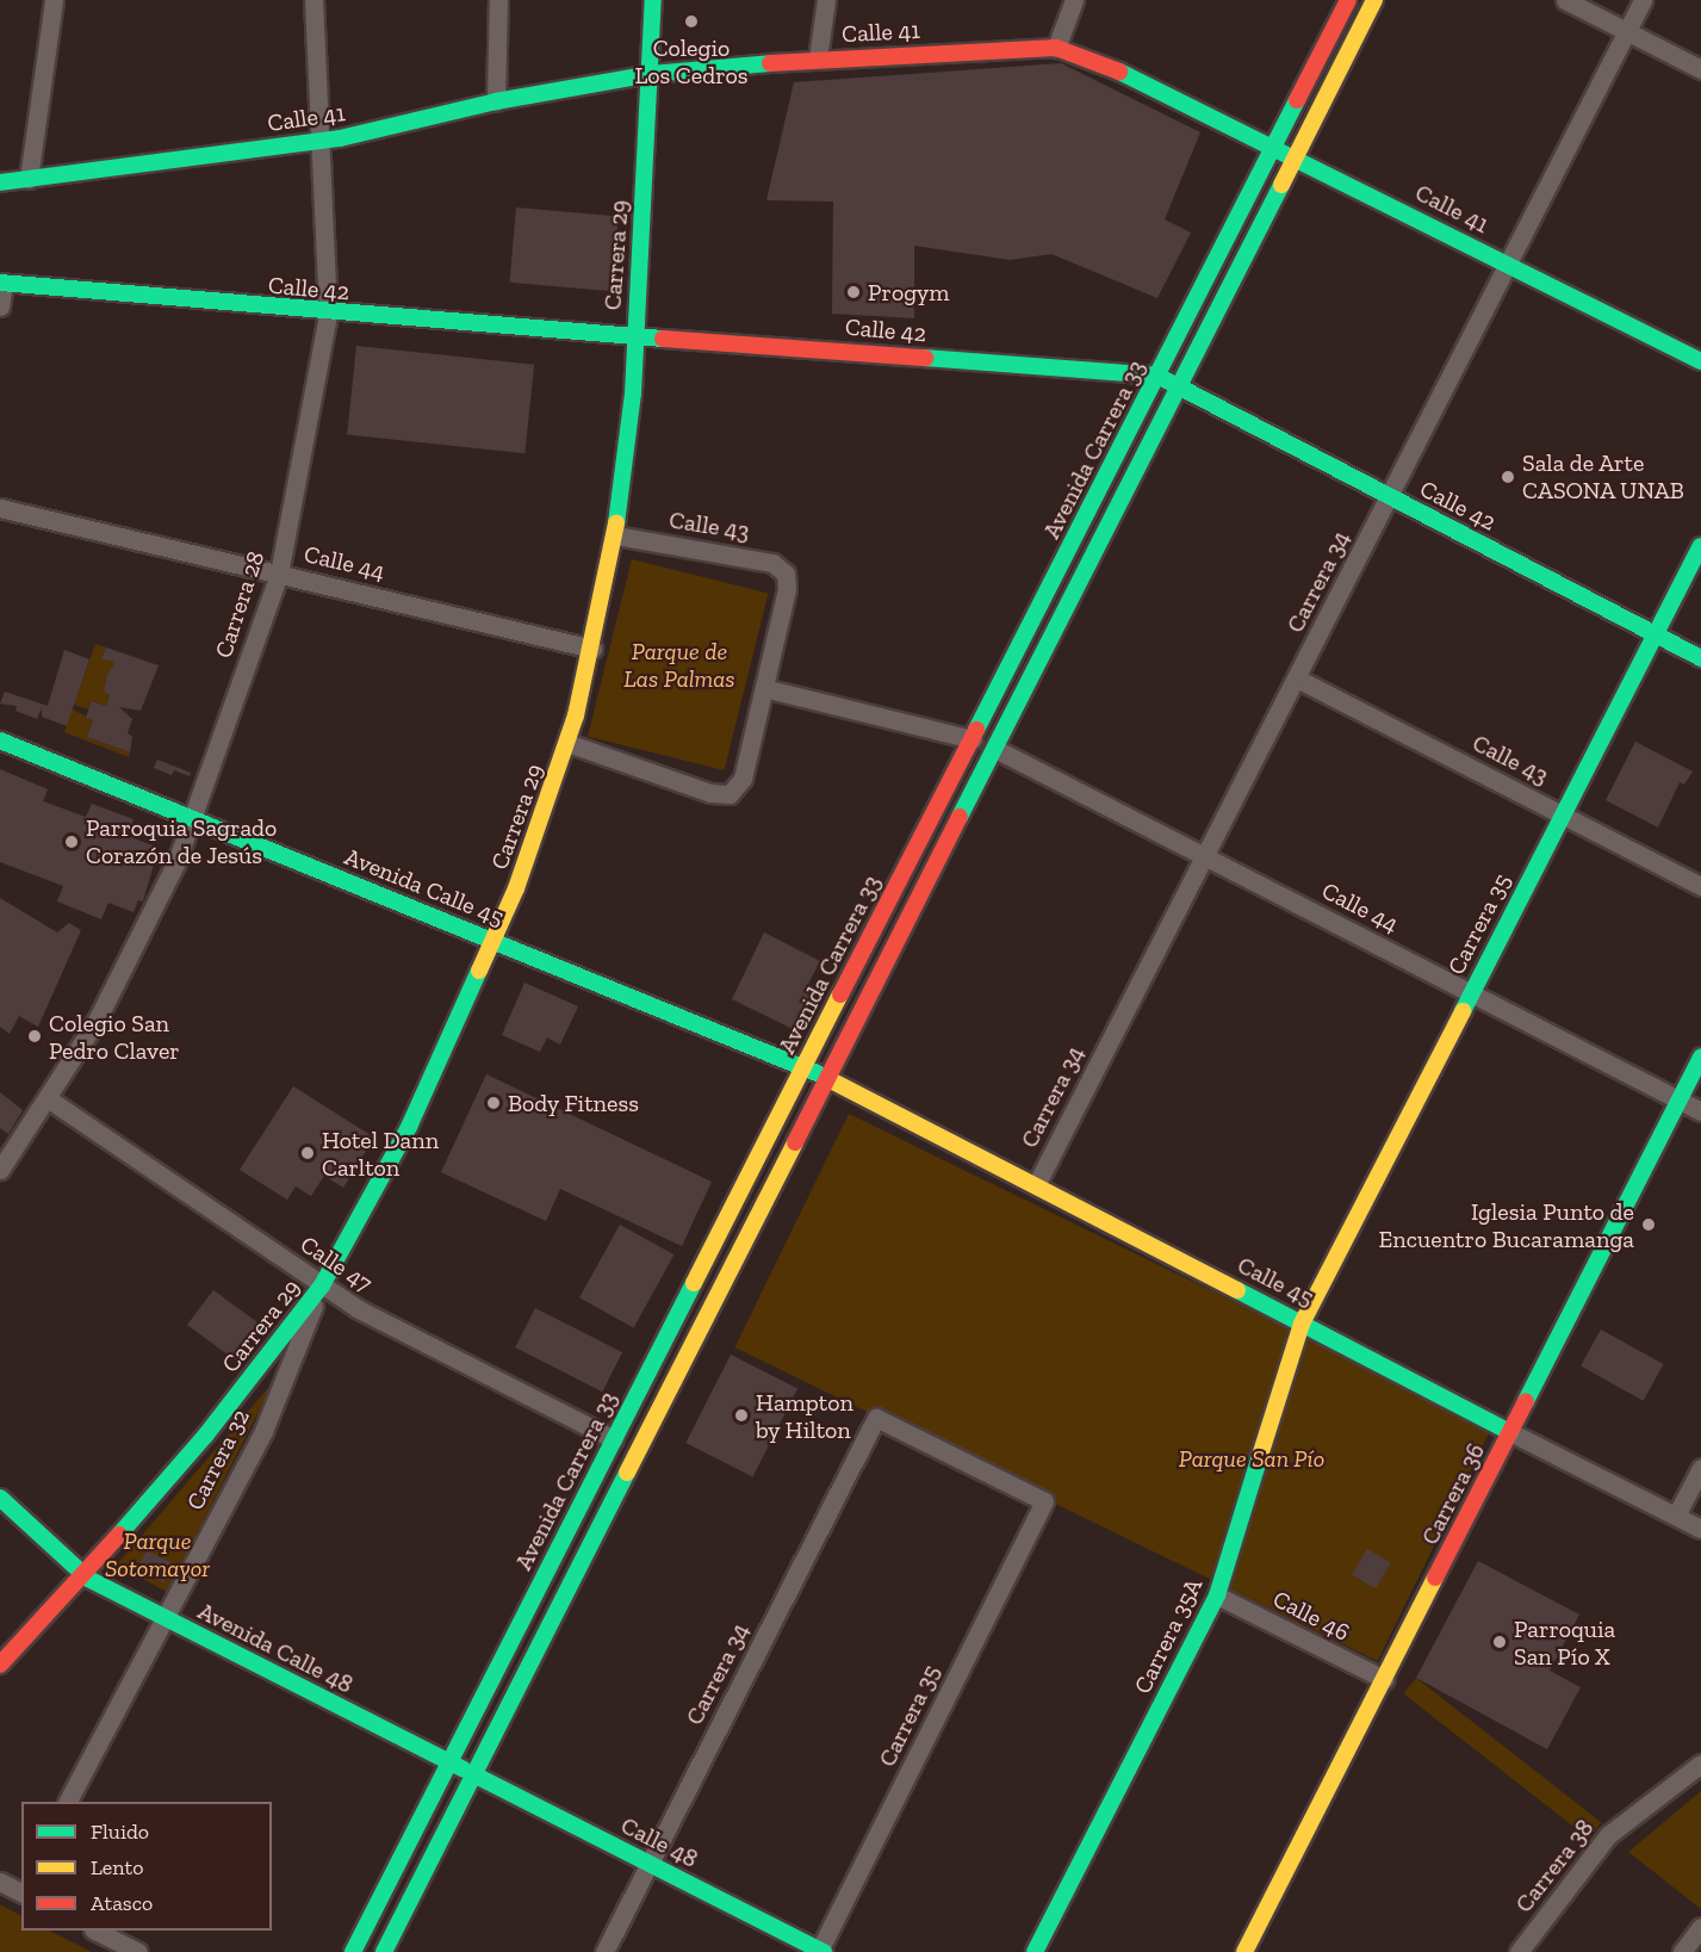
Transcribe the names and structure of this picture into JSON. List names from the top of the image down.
{
  "streets": {
    "street": [
      "Calle 41",
      "Carrera 29",
      "Calle 42",
      "Avenida Carrera 33",
      "Calle 43",
      "Calle 44",
      "Carrera 34",
      "Carrera 28",
      "Avenida Calle 45",
      "Carrera 35",
      "Calle 47",
      "Calle 45",
      "Carrera 32",
      "Carrera 36",
      "Calle 46",
      "Carrera 35A",
      "Avenida Calle 48",
      "Calle 48",
      "Carrera 38"
    ]
  },
  "crossings": [
    ["Calle 41", "Carrera 29"],
    ["Calle 41", "Avenida Carrera 33"],
    ["Calle 41", "Carrera 34"],
    ["Calle 41", "Carrera 28"],
    ["Carrera 29", "Calle 42"],
    ["Carrera 29", "Calle 43"],
    ["Carrera 29", "Calle 44"],
    ["Carrera 29", "Avenida Calle 45"],
    ["Carrera 29", "Calle 47"],
    ["Carrera 29", "Carrera 32"],
    ["Carrera 29", "Avenida Calle 48"],
    ["Calle 42", "Avenida Carrera 33"],
    ["Calle 42", "Carrera 34"],
    ["Calle 42", "Carrera 28"],
    ["Calle 42", "Carrera 35"],
    ["Avenida Carrera 33", "Calle 44"],
    ["Avenida Carrera 33", "Avenida Calle 45"],
    ["Avenida Carrera 33", "Calle 47"],
    ["Avenida Carrera 33", "Calle 45"],
    ["Avenida Carrera 33", "Avenida Calle 48"],
    ["Avenida Carrera 33", "Calle 48"],
    ["Calle 43", "Carrera 34"],
    ["Calle 43", "Carrera 35"],
    ["Calle 44", "Carrera 34"],
    ["Calle 44", "Carrera 28"],
    ["Calle 44", "Carrera 35"],
    ["Calle 44", "Carrera 36"],
    ["Carrera 34", "Carrera 35"],
    ["Carrera 34", "Calle 45"],
    ["Carrera 34", "Calle 48"],
    ["Carrera 28", "Avenida Calle 45"],
    ["Carrera 28", "Calle 47"],
    ["Avenida Calle 45", "Calle 45"],
    ["Carrera 35", "Calle 45"],
    ["Carrera 35", "Carrera 35A"],
    ["Carrera 35", "Calle 48"],
    ["Calle 47", "Carrera 32"],
    ["Calle 45", "Carrera 36"],
    ["Calle 45", "Carrera 35A"],
    ["Carrera 32", "Avenida Calle 48"],
    ["Carrera 36", "Calle 46"],
    ["Calle 46", "Carrera 35A"],
    ["Avenida Calle 48", "Calle 48"]
  ],
  "parks": ["Parque de Las Palmas", "Parque San Pío", "Parque Sotomayor"],
  "places": [
    "Colegio Los Cedros",
    "Progym",
    "Sala de Arte CASONA UNAB",
    "Parroquia Sagrado Corazón de Jesús",
    "Colegio San Pedro Claver",
    "Body Fitness",
    "Hotel Dann Carlton",
    "Iglesia Punto de Encuentro Bucaramanga",
    "Hampton by Hilton",
    "Parroquia San Pío X"
  ],
  "legend": ["Fluido", "Lento", "Atasco"]
}
